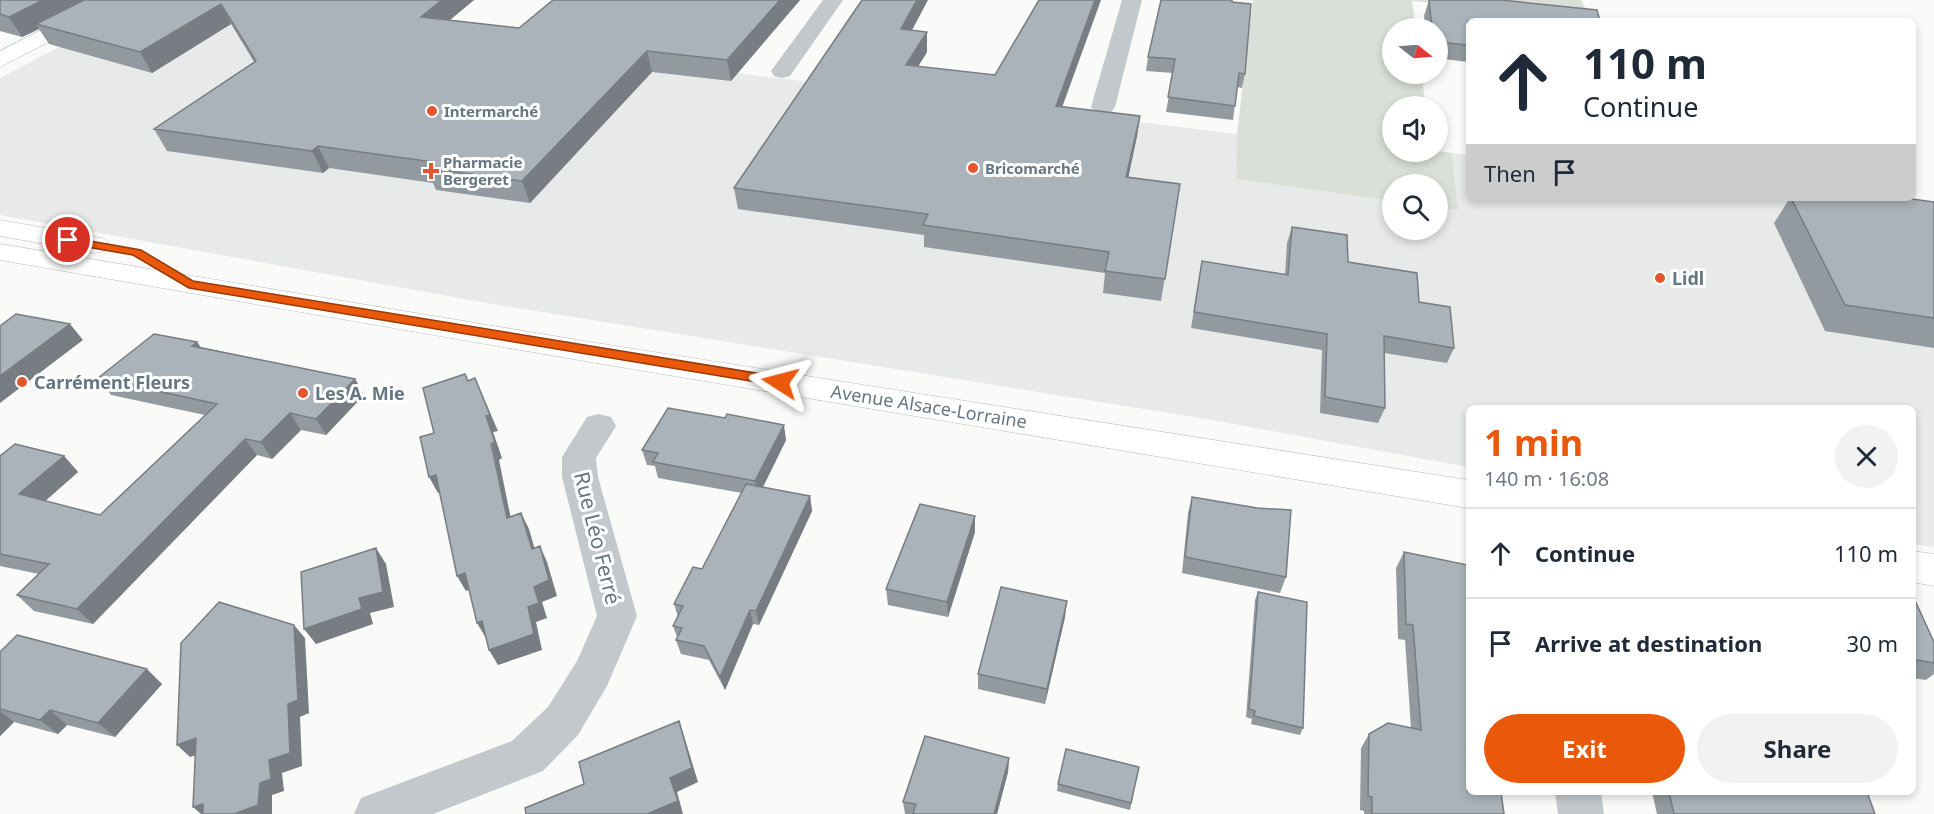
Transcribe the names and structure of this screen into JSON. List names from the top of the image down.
{
  "streets": {
    "main road": ["Avenue Alsace-Lorraine"],
    "street": ["Rue Léo Ferré"]
  },
  "places": {
    "other": [
      "Intermarché",
      "Bricomarché",
      "Lidl",
      "Carrément Fleurs",
      "Les A. Mie"
    ],
    "health": ["Pharmacie Bergeret"]
  },
  "north": "right",
  "page": {
    "turn": ["110 m", "Continue"],
    "then": "Then",
    "heading": ["1 min", "140 m · 16:08"],
    "list": [
      {
        "name": "Continue",
        "value": "110 m"
      },
      {
        "name": "Arrive at destination",
        "value": "30 m"
      }
    ],
    "buttons": ["Exit", "Share"]
  }
}
